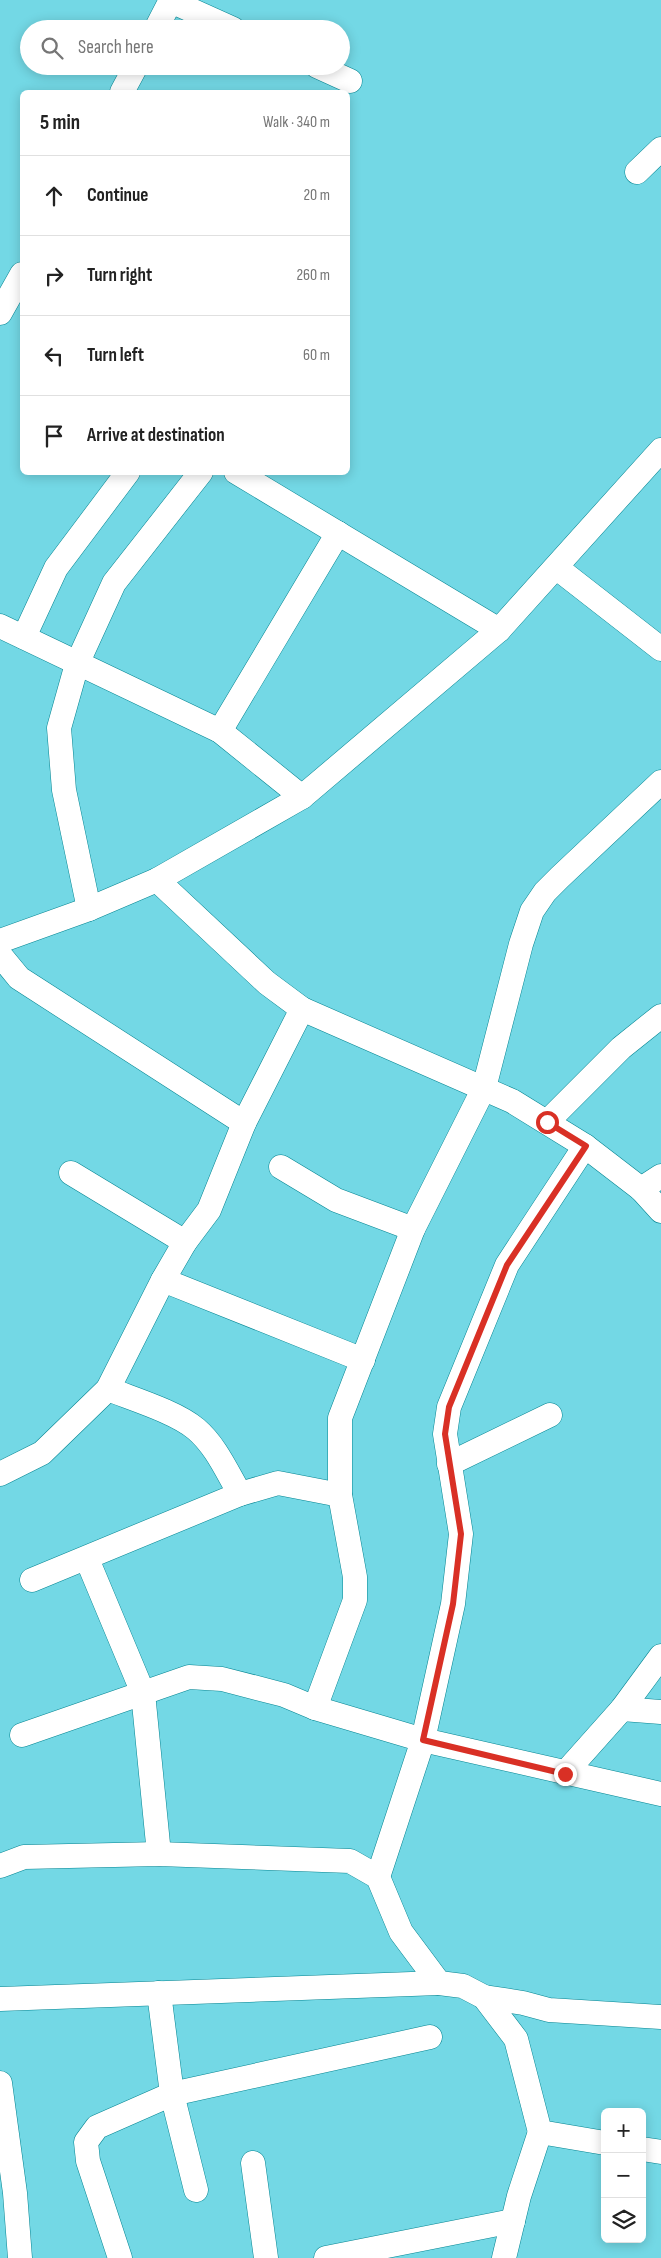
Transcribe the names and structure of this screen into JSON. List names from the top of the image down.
{
  "page": {
    "search": "Search here",
    "heading": ["5 min", "Walk · 340 m"],
    "list": [
      ["Continue", "20 m"],
      ["Turn right", "260 m"],
      ["Turn left", "60 m"],
      "Arrive at destination"
    ],
    "map_buttons": ["+", "−"]
  }
}
